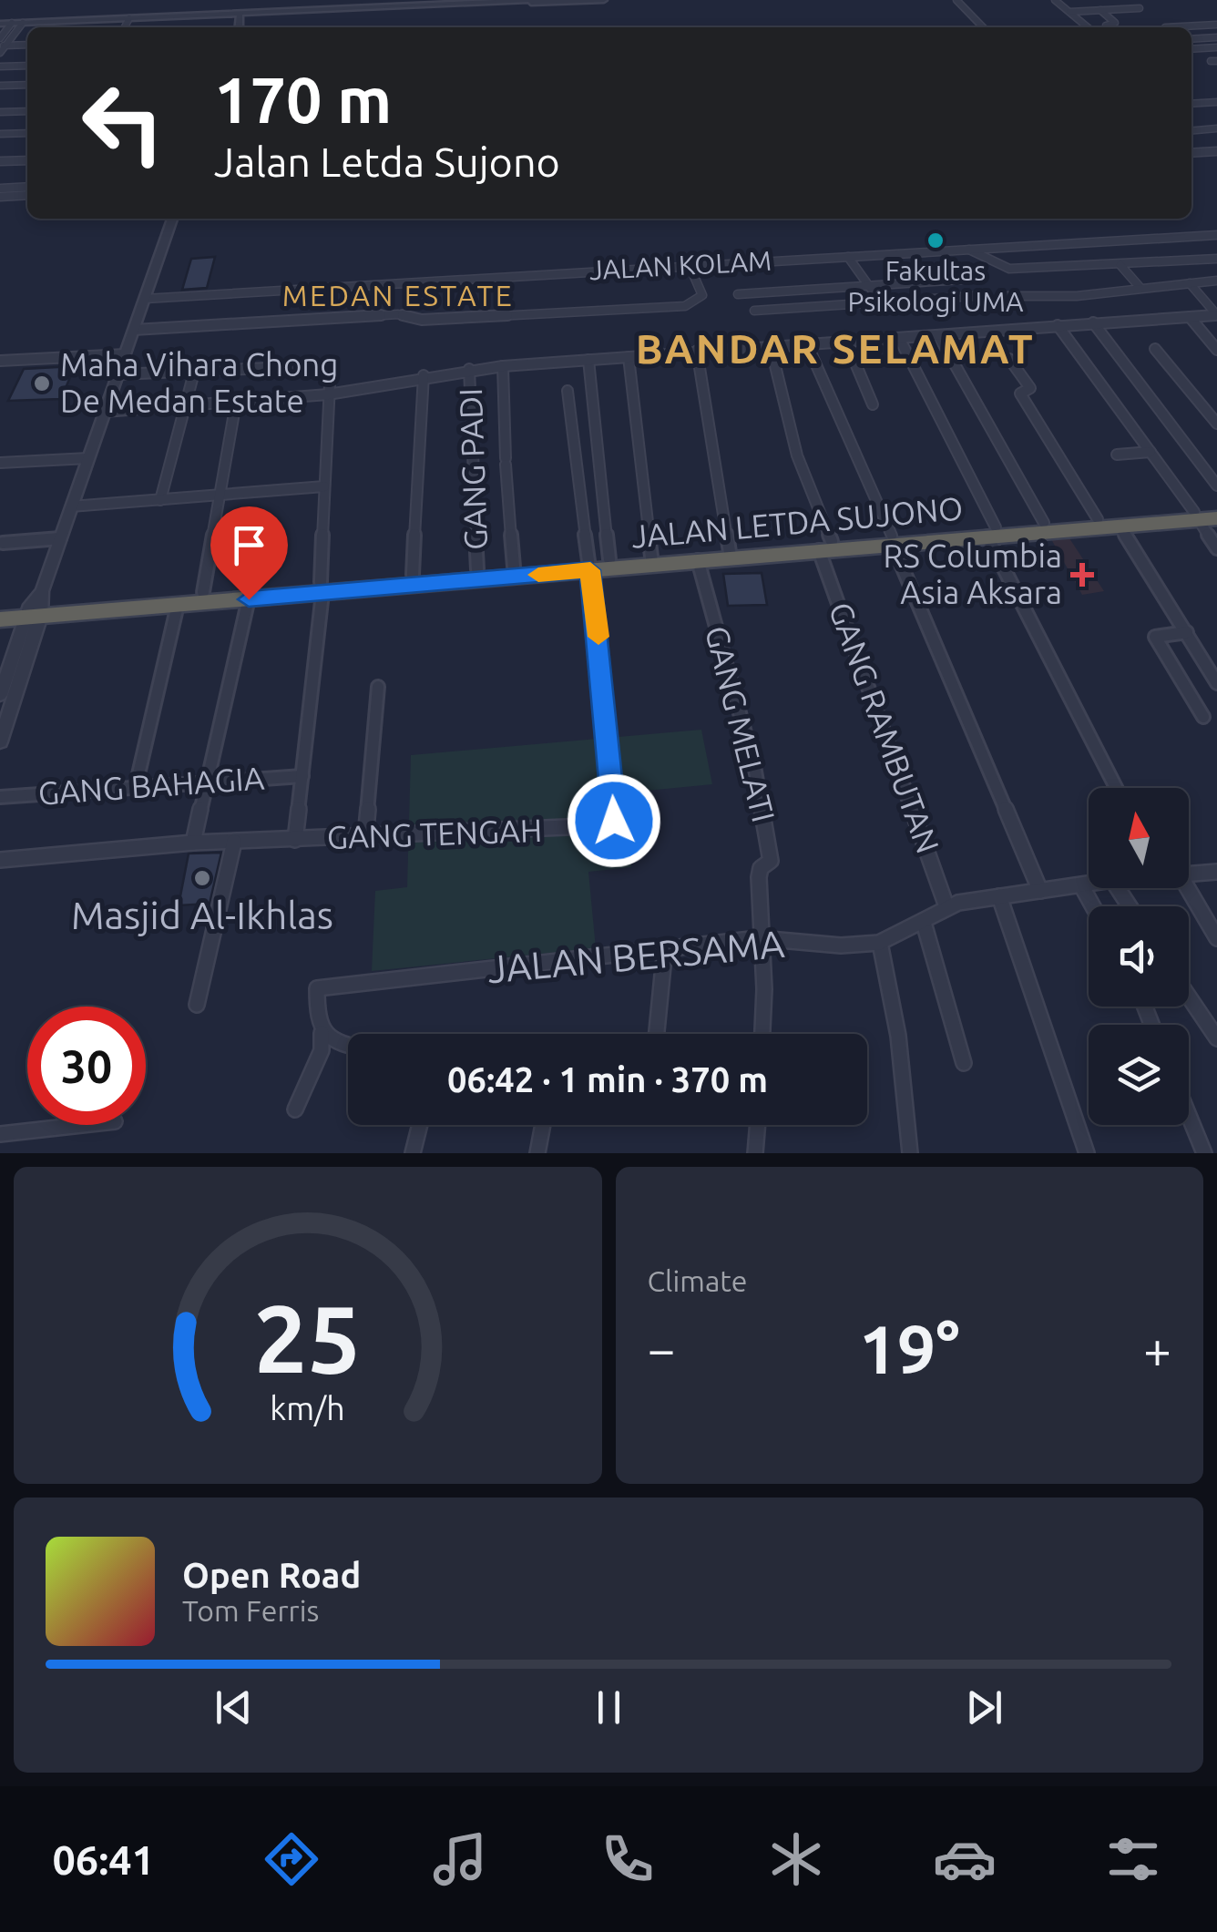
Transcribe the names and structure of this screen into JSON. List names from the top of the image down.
{
  "streets": {
    "highway": ["JALAN LETDA SUJONO"],
    "street": [
      "JALAN KOLAM",
      "GANG PADI",
      "GANG MELATI",
      "GANG RAMBUTAN",
      "GANG BAHAGIA",
      "GANG TENGAH",
      "JALAN BERSAMA"
    ]
  },
  "crossings": [
    ["GANG PADI", "JALAN LETDA SUJONO"],
    ["JALAN LETDA SUJONO", "GANG MELATI"],
    ["JALAN LETDA SUJONO", "GANG RAMBUTAN"],
    ["JALAN LETDA SUJONO", "GANG TENGAH"],
    ["GANG MELATI", "JALAN BERSAMA"],
    ["GANG RAMBUTAN", "JALAN BERSAMA"]
  ],
  "districts": ["MEDAN ESTATE", "BANDAR SELAMAT"],
  "places": {
    "other": ["Fakultas Psikologi UMA", "Maha Vihara Chong De Medan Estate", "Masjid Al-Ikhlas"],
    "health": ["RS Columbia Asia Aksara"]
  },
  "north": "top",
  "page": {
    "turn": ["170 m", "Jalan Letda Sujono"],
    "limit": "30",
    "trip": "06:42 · 1 min · 370 m",
    "tile": "Climate",
    "heat": ["−", "19°", "+"],
    "song": ["Open Road", "Tom Ferris"],
    "tabs": "06:41",
    "gauge": ["25", "km/h"]
  }
}
